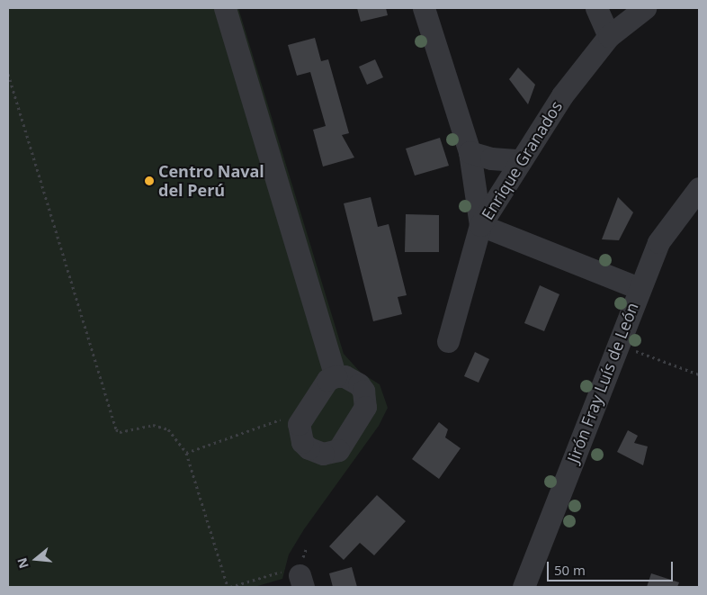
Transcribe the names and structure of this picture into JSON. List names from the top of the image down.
{
  "streets": {
    "street": ["Enrique Granados", "Jirón Fray Luís de León"]
  },
  "places": ["Centro Naval del Perú"],
  "scale_bar": "50 m",
  "north": "left"
}
